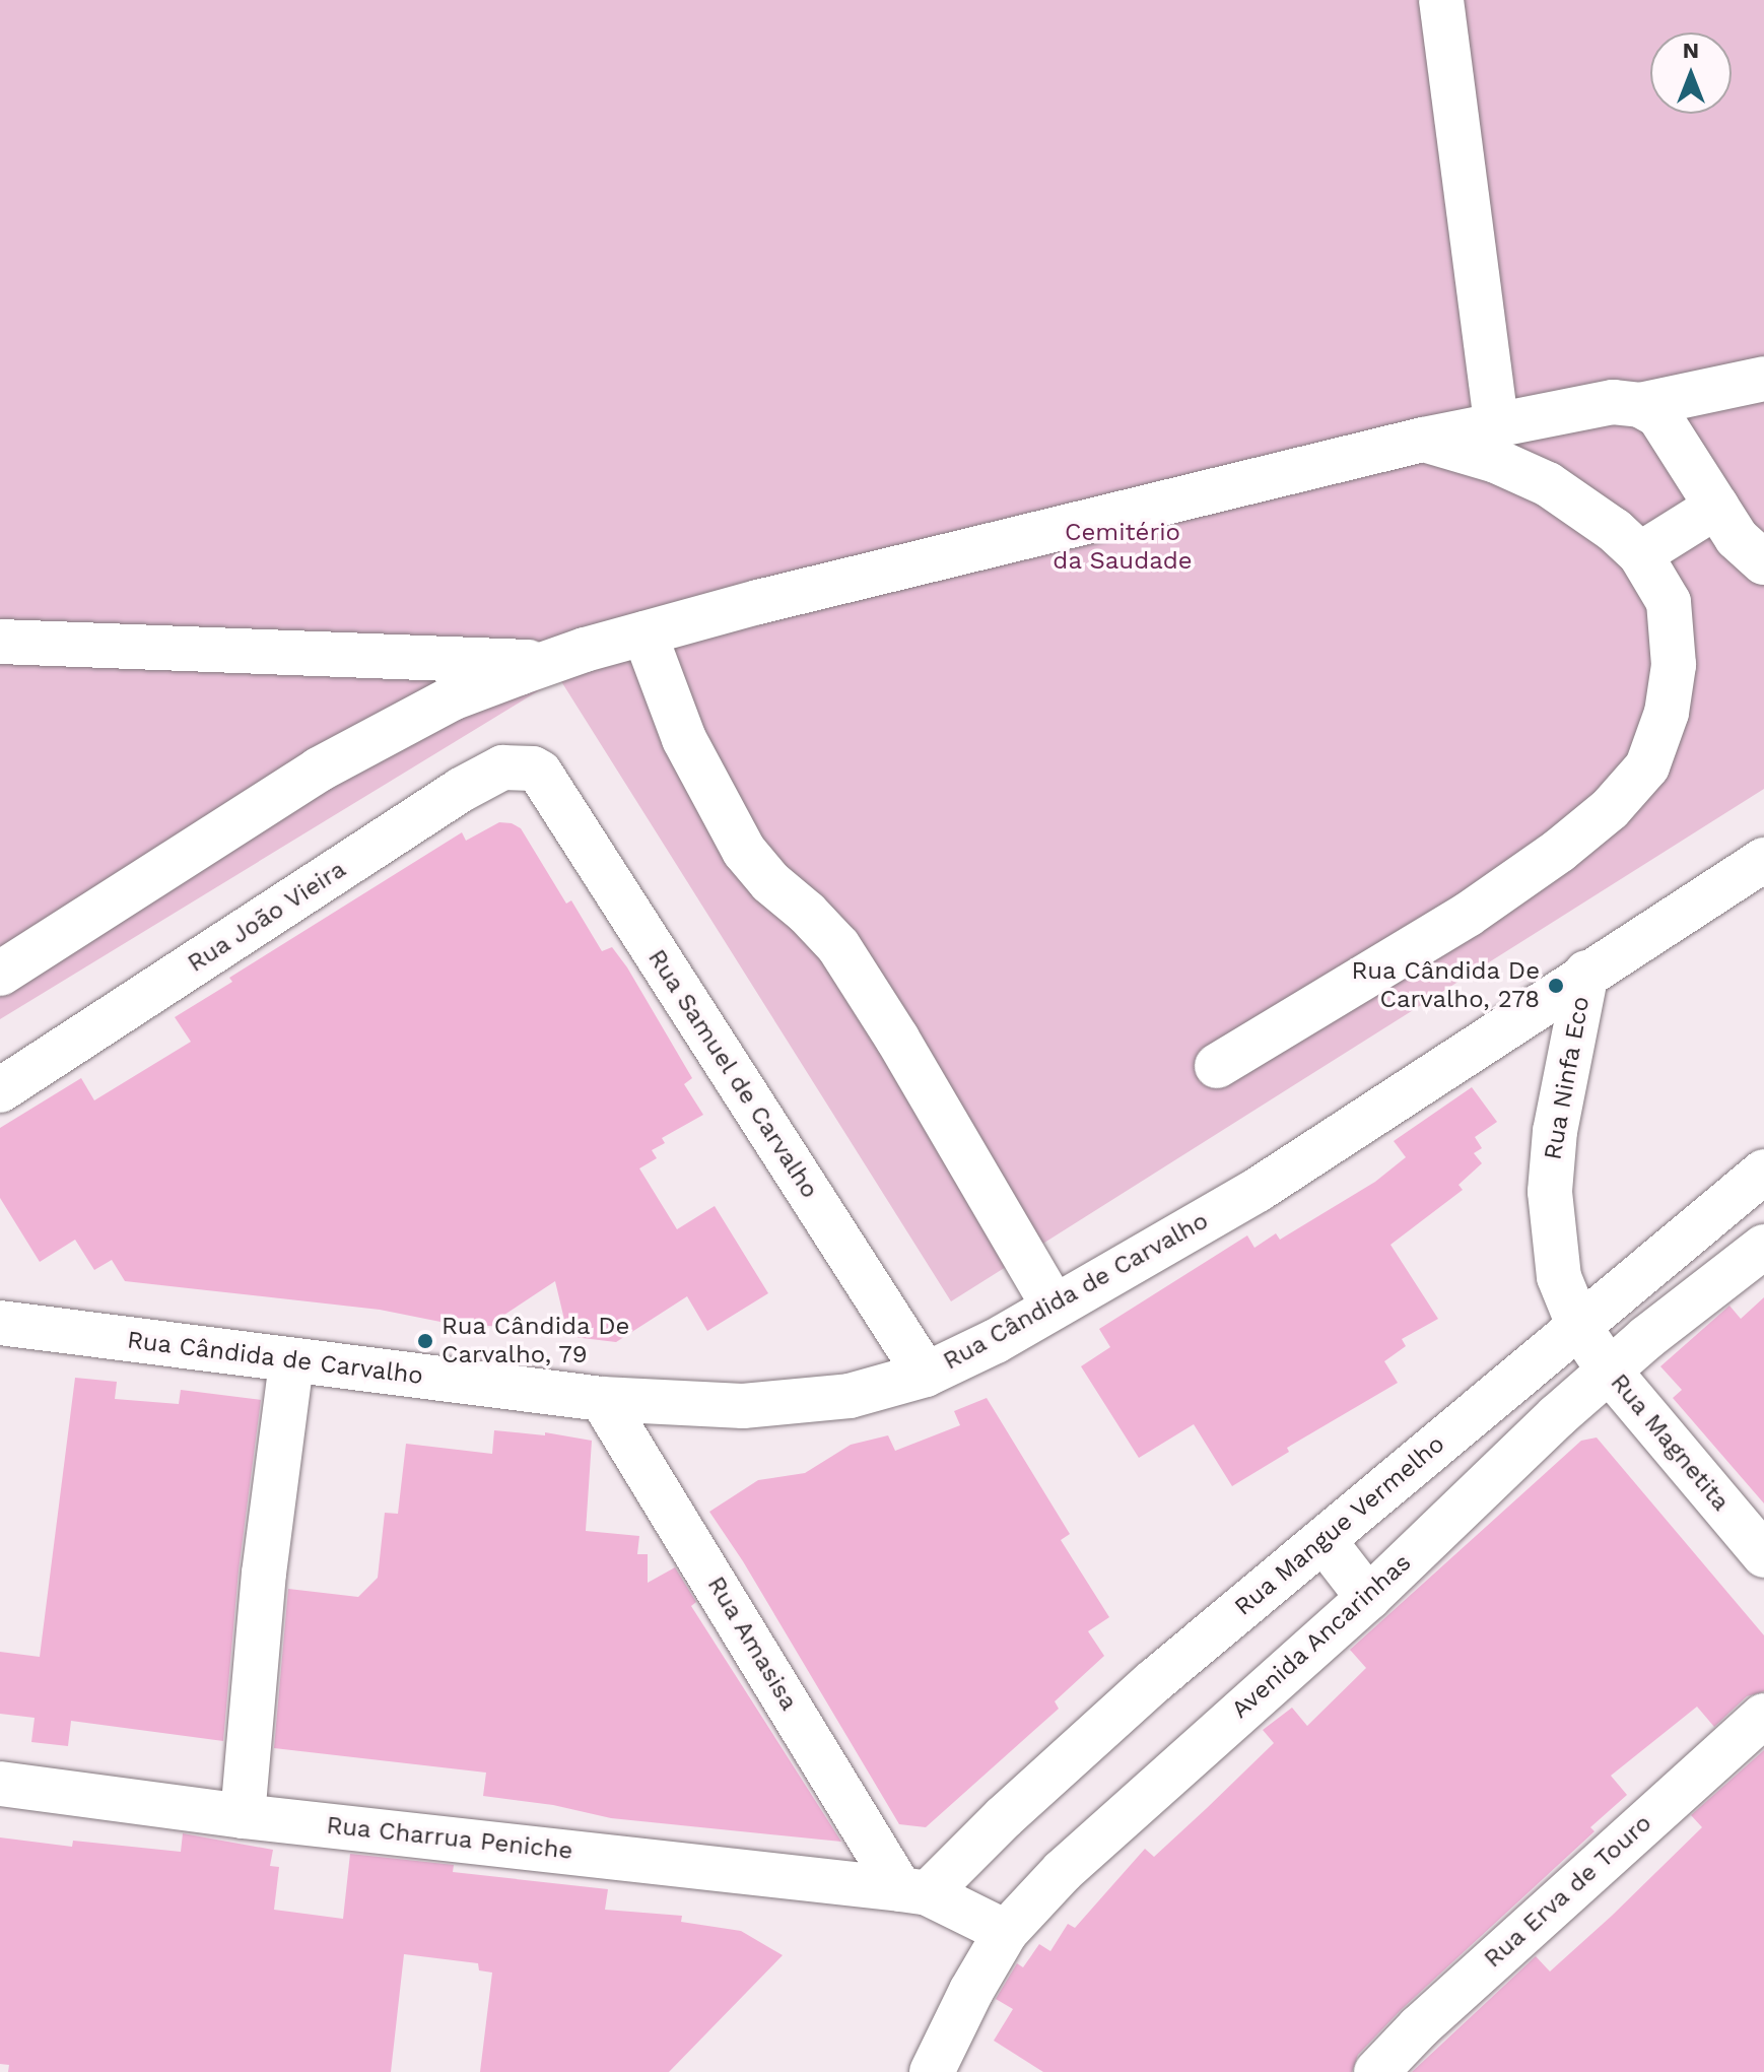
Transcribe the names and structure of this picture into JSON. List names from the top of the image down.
{
  "streets": {
    "street": [
      "Rua João Vieira",
      "Rua Samuel de Carvalho",
      "Rua Ninfa Eco",
      "Rua Cândida de Carvalho",
      "Rua Magnetita",
      "Rua Mangue Vermelho",
      "Avenida Ancarinhas",
      "Rua Amasisa",
      "Rua Charrua Peniche",
      "Rua Erva de Touro"
    ]
  },
  "crossings": [
    ["Rua João Vieira", "Rua Samuel de Carvalho"],
    ["Rua Samuel de Carvalho", "Rua Cândida de Carvalho"],
    ["Rua Ninfa Eco", "Rua Cândida de Carvalho"],
    ["Rua Ninfa Eco", "Rua Magnetita"],
    ["Rua Ninfa Eco", "Rua Mangue Vermelho"],
    ["Rua Cândida de Carvalho", "Rua Amasisa"],
    ["Rua Magnetita", "Rua Mangue Vermelho"],
    ["Rua Magnetita", "Avenida Ancarinhas"],
    ["Rua Mangue Vermelho", "Rua Amasisa"],
    ["Rua Mangue Vermelho", "Rua Charrua Peniche"],
    ["Rua Amasisa", "Rua Charrua Peniche"]
  ],
  "parks": ["Cemitério da Saudade"],
  "places": ["Rua Cândida De Carvalho, 278", "Rua Cândida De Carvalho, 79"],
  "north": "top"
}
